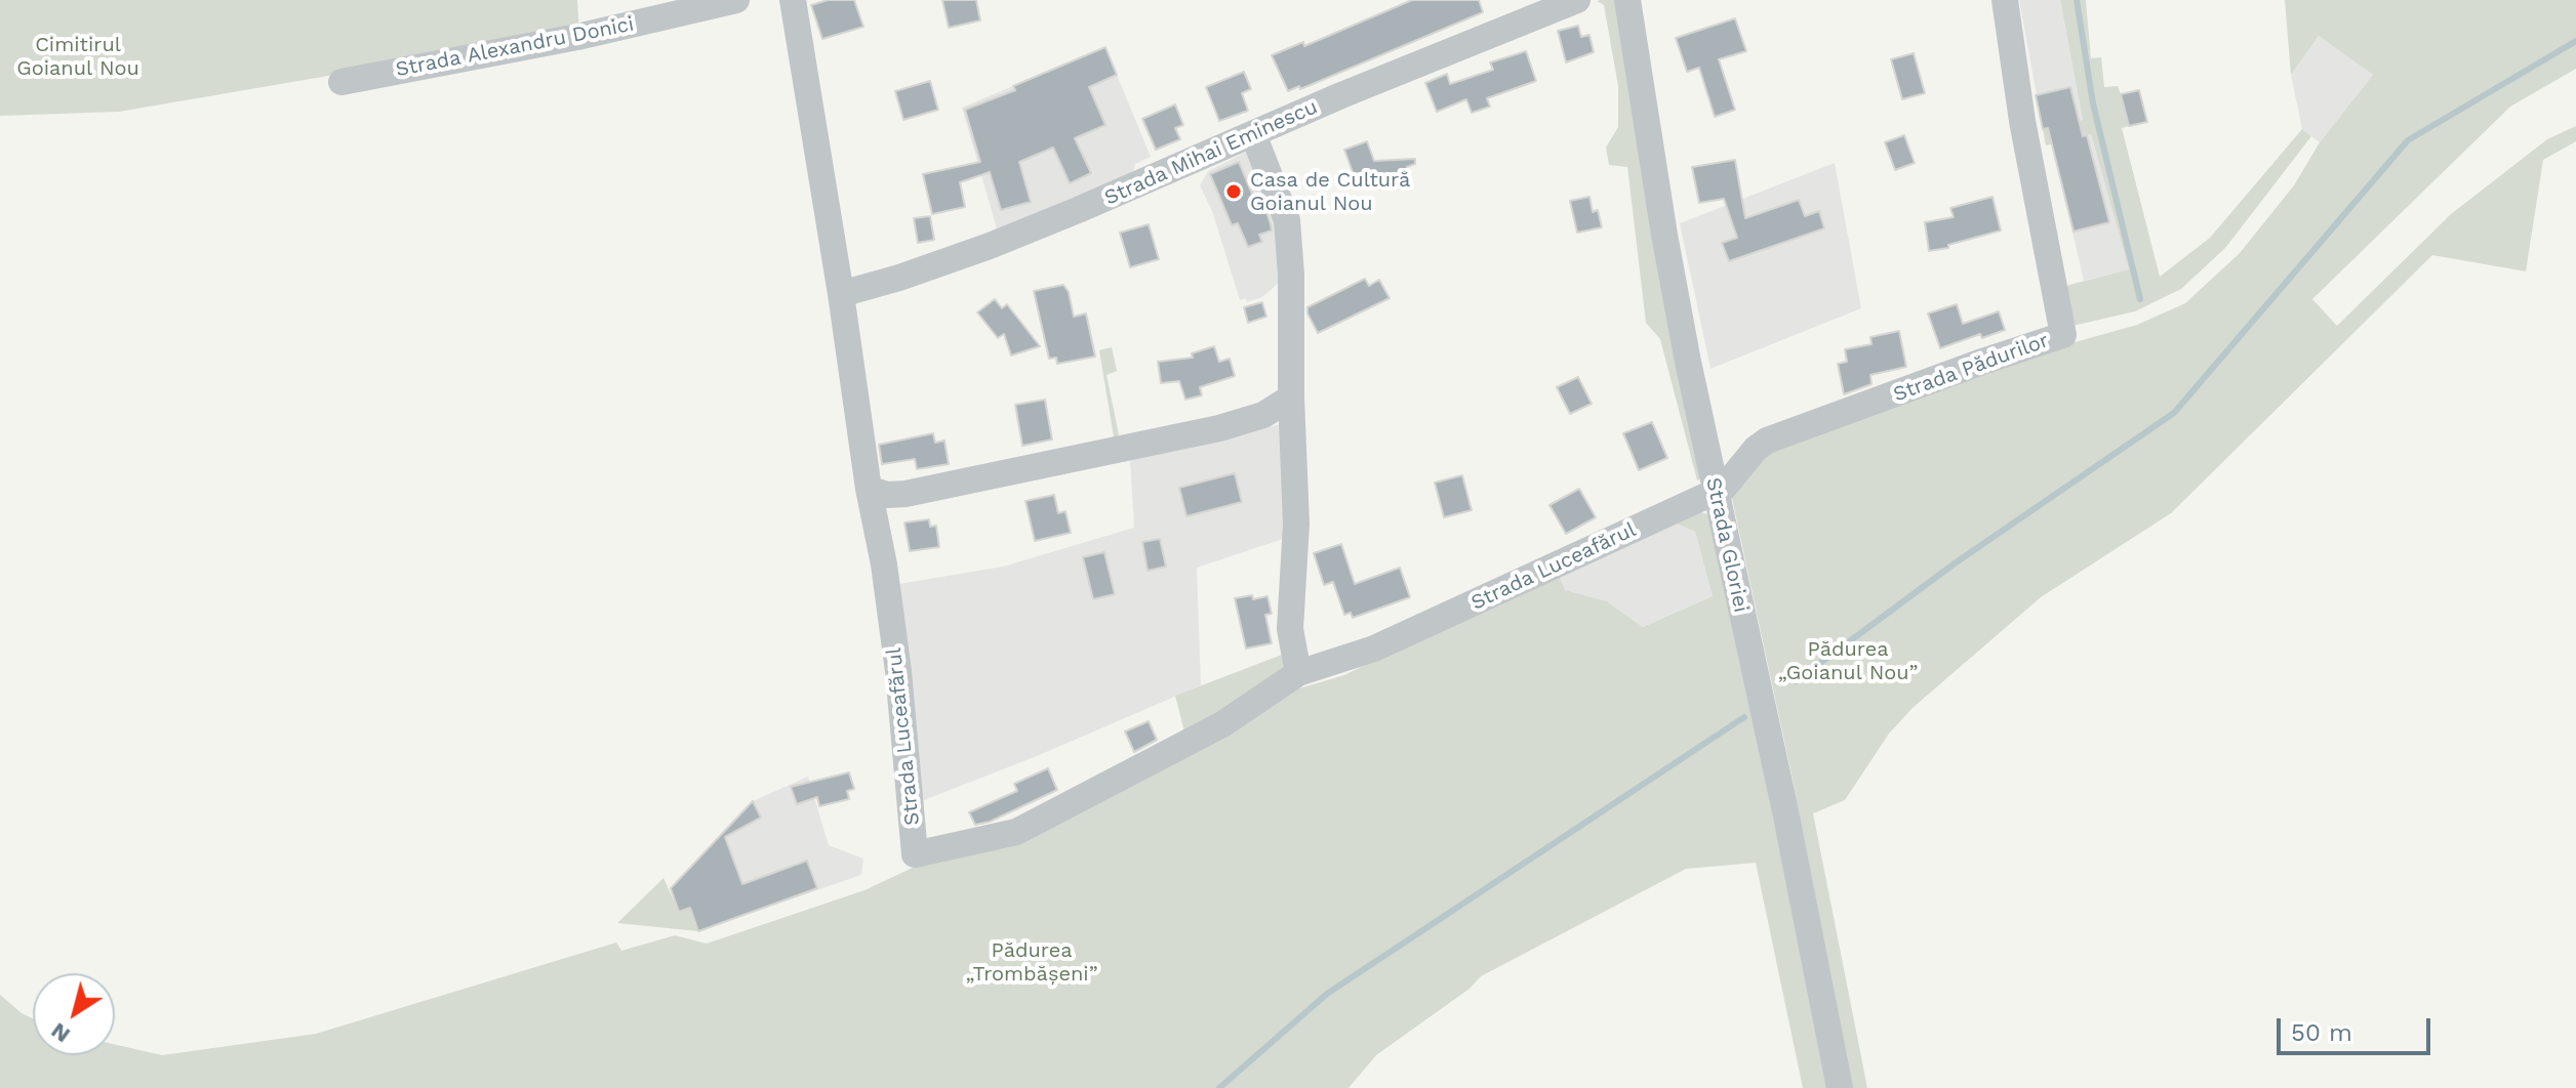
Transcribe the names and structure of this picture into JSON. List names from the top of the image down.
{
  "streets": {
    "street": [
      "Strada Alexandru Donici",
      "Strada Mihai Eminescu",
      "Strada Pădurilor",
      "Strada Gloriei",
      "Strada Luceafărul"
    ]
  },
  "crossings": [
    ["Strada Mihai Eminescu", "Strada Luceafărul"],
    ["Strada Pădurilor", "Strada Gloriei"],
    ["Strada Pădurilor", "Strada Luceafărul"],
    ["Strada Gloriei", "Strada Luceafărul"]
  ],
  "parks": ["Cimitirul Goianul Nou", "Pădurea „Goianul Nou”", "Pădurea „Trombășeni”"],
  "places": ["Casa de Cultură Goianul Nou"],
  "scale_bar": "50 m",
  "north": "bottom left"
}
